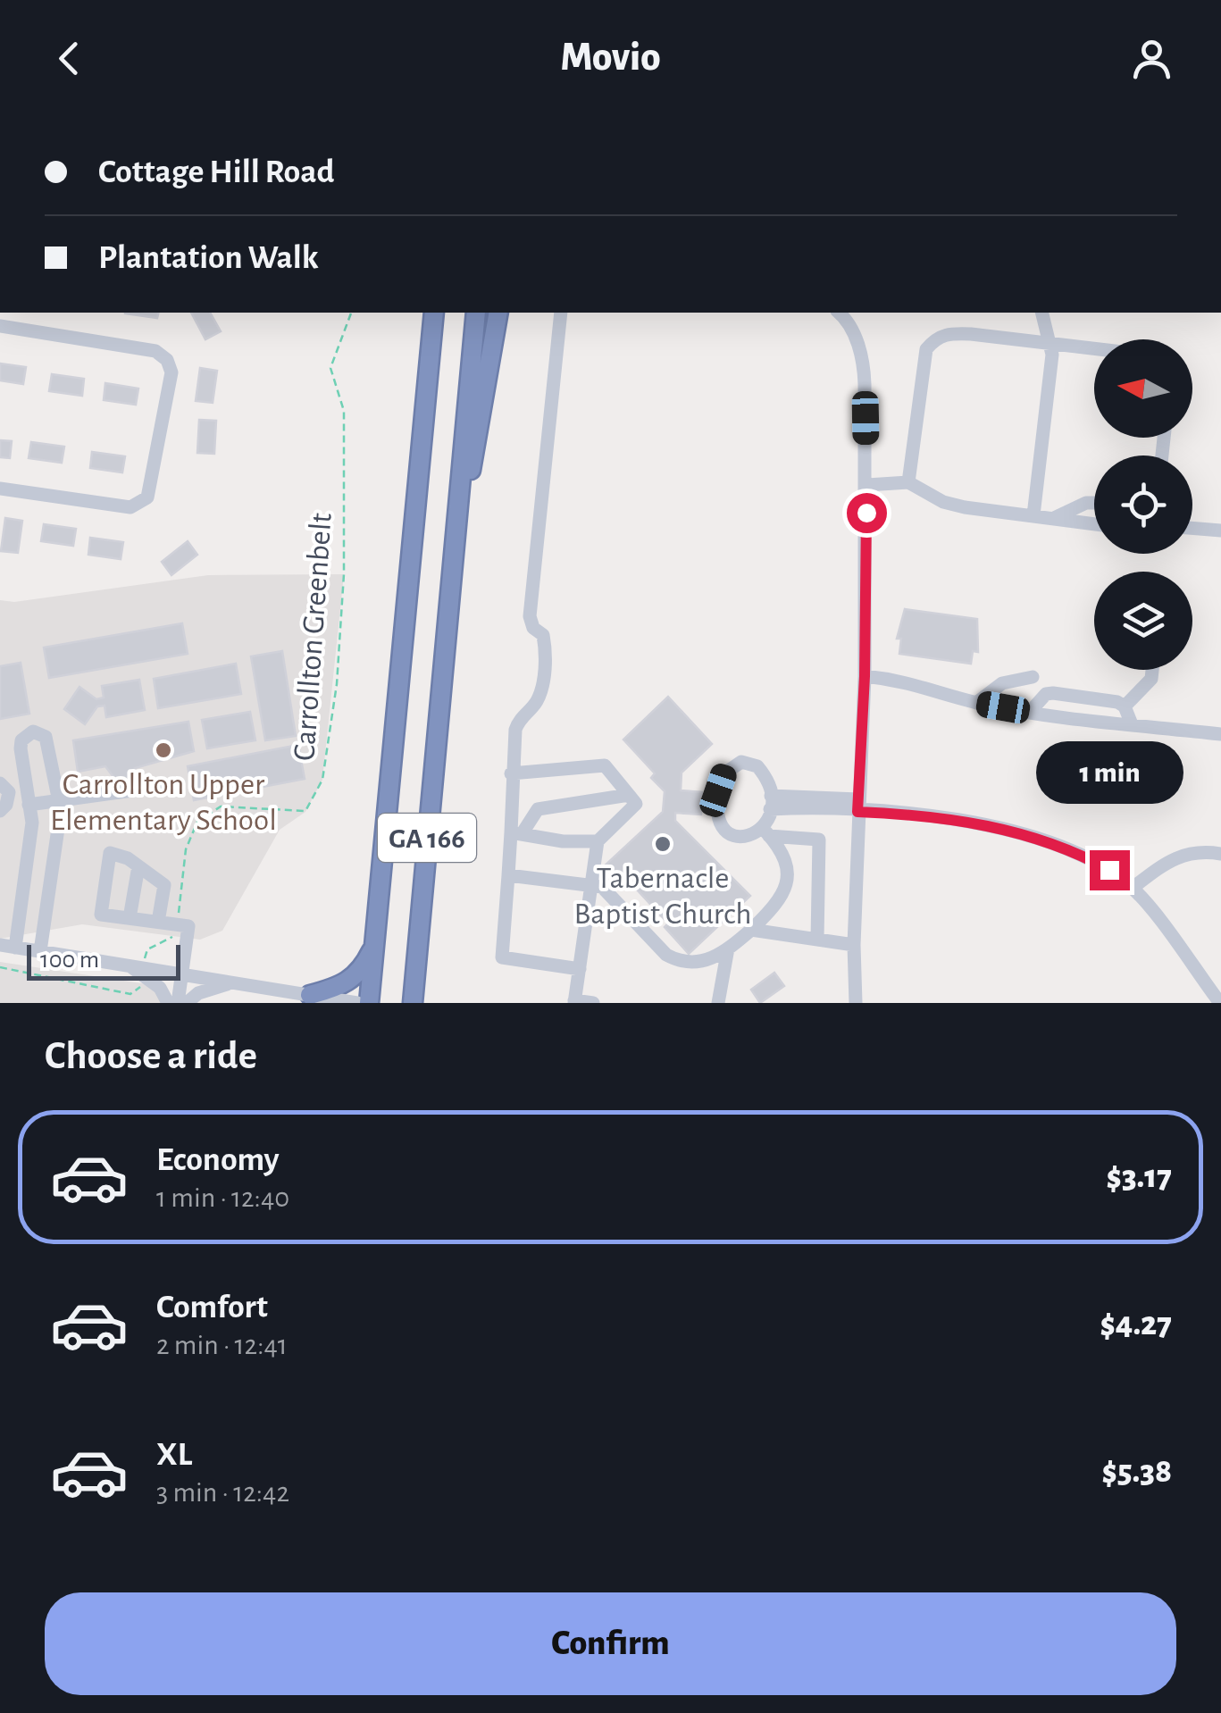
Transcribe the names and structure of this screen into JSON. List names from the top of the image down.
{
  "streets": {
    "highway": ["GA 166"],
    "path": ["Carrollton Greenbelt"]
  },
  "places": ["Carrollton Upper Elementary School", "Tabernacle Baptist Church"],
  "scale_bar": "100 m",
  "north": "left",
  "page": {
    "header": "Movio",
    "banner": ["Cottage Hill Road", "Plantation Walk"],
    "bubble": "1 min",
    "scale": "100 m",
    "heading": "Choose a ride",
    "list": [
      {
        "name": "Economy",
        "note": "1 min · 12:40",
        "value": "$3.17"
      },
      {
        "name": "Comfort",
        "note": "2 min · 12:41",
        "value": "$4.27"
      },
      {
        "name": "XL",
        "note": "3 min · 12:42",
        "value": "$5.38"
      }
    ],
    "buttons": "Confirm"
  }
}
